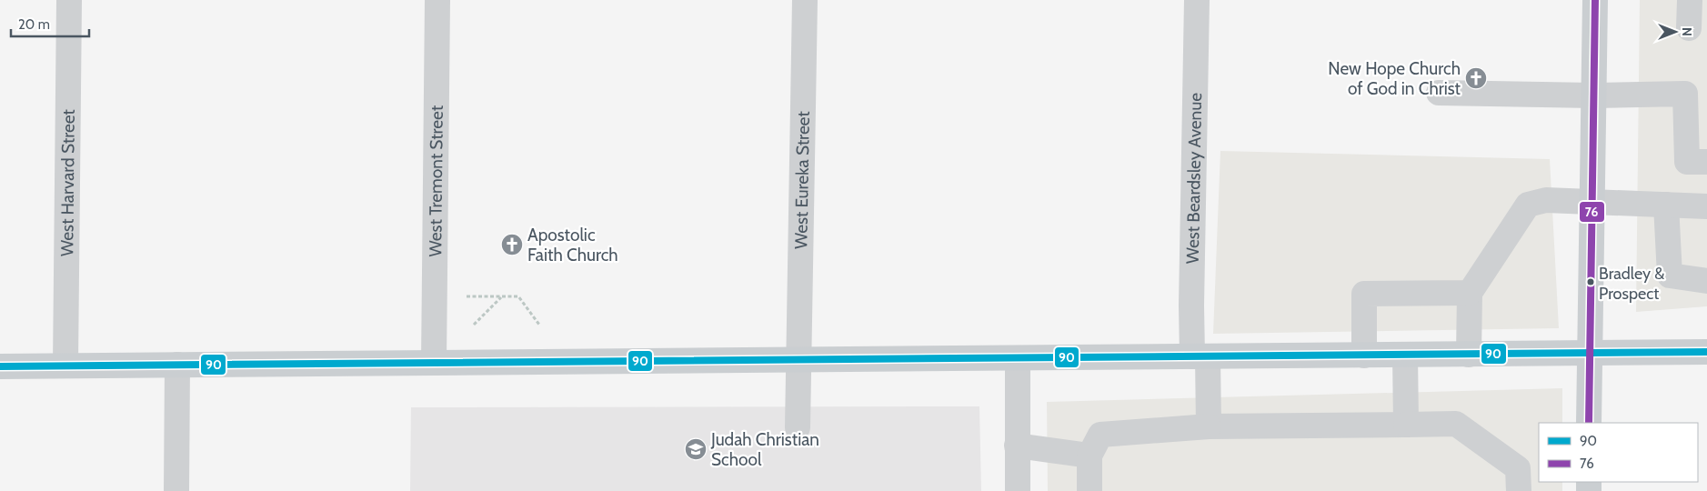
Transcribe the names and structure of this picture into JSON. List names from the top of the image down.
{
  "streets": {
    "street": [
      "West Beardsley Avenue",
      "West Eureka Street",
      "West Tremont Street",
      "West Harvard Street"
    ]
  },
  "places": {
    "church": ["New Hope Church of God in Christ", "Apostolic Faith Church"],
    "other": ["Bradley & Prospect"],
    "school or university": ["Judah Christian School"]
  },
  "lines": ["transit line 76", "transit line 90"],
  "legend": ["90", "76"],
  "scale_bar": "20 m",
  "north": "right"
}
